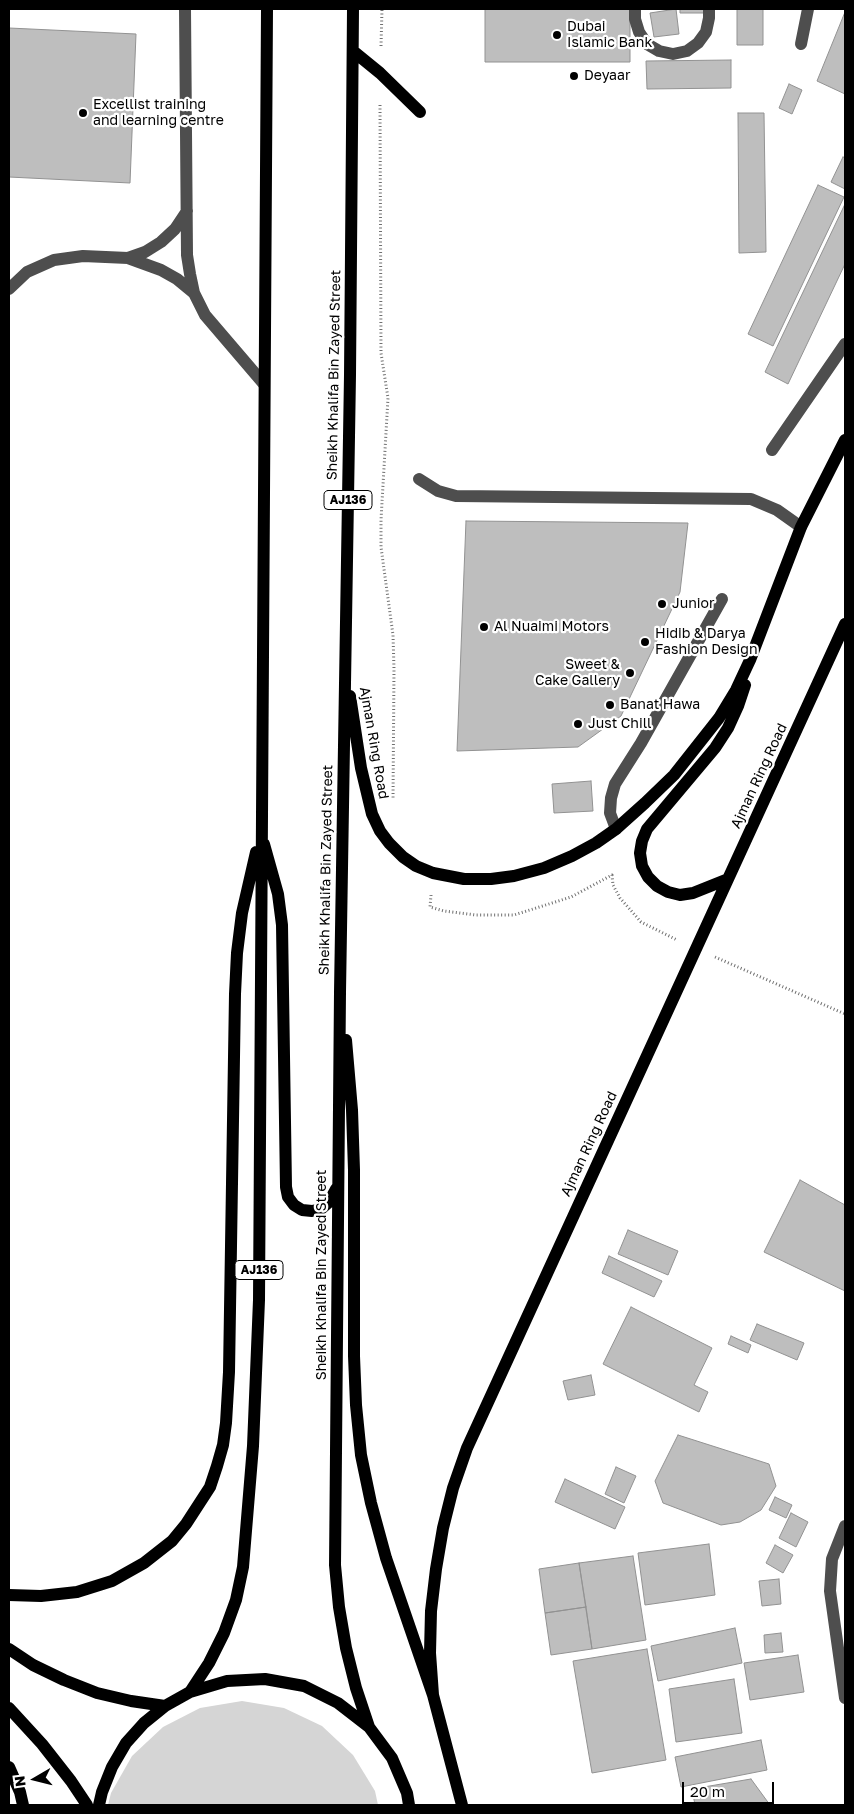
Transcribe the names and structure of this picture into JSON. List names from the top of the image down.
{
  "streets": {
    "main road": ["Sheikh Khalifa Bin Zayed Street", "AJ136", "Ajman Ring Road"]
  },
  "crossings": [
    ["Sheikh Khalifa Bin Zayed Street", "Ajman Ring Road"]
  ],
  "places": [
    "Dubai Islamic Bank",
    "Deyaar",
    "Excellist training and learning centre",
    "Junior",
    "Al Nuaimi Motors",
    "Hidib & Darya Fashion Design",
    "Sweet & Cake Gallery",
    "Banat Hawa",
    "Just Chill"
  ],
  "scale_bar": "20 m",
  "north": "left"
}
